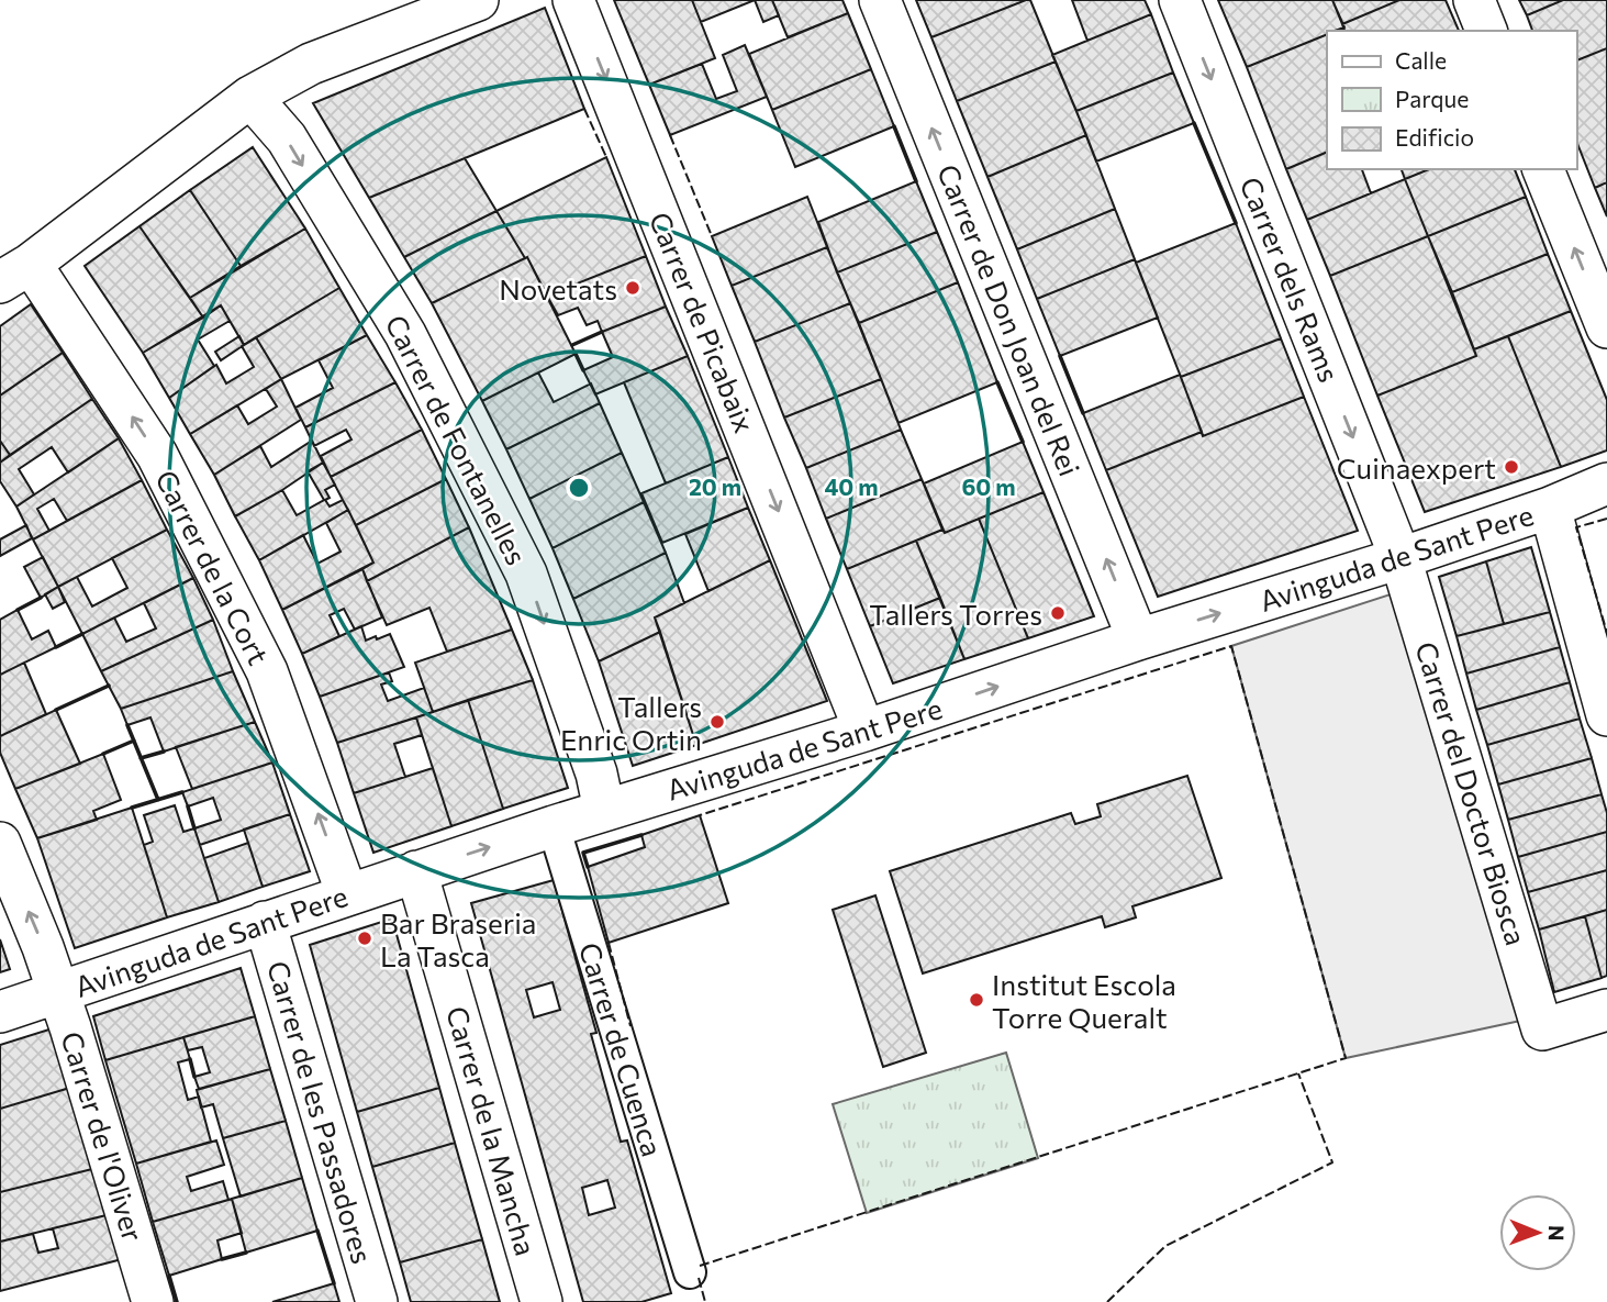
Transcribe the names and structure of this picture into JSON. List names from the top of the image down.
{
  "streets": {
    "street": [
      "Carrer dels Rams",
      "Carrer de Don Joan del Rei",
      "Carrer de Picabaix",
      "Carrer de Fontanelles",
      "Avinguda de Sant Pere",
      "Carrer de la Cort",
      "Carrer del Doctor Biosca",
      "Carrer de Cuenca",
      "Carrer de les Passadores",
      "Carrer de la Mancha",
      "Carrer de l'Oliver"
    ]
  },
  "crossings": [
    ["Carrer dels Rams", "Avinguda de Sant Pere"],
    ["Carrer dels Rams", "Carrer del Doctor Biosca"],
    ["Carrer de Don Joan del Rei", "Avinguda de Sant Pere"],
    ["Carrer de Picabaix", "Avinguda de Sant Pere"],
    ["Carrer de Fontanelles", "Avinguda de Sant Pere"],
    ["Avinguda de Sant Pere", "Carrer de la Cort"],
    ["Avinguda de Sant Pere", "Carrer del Doctor Biosca"],
    ["Avinguda de Sant Pere", "Carrer de Cuenca"],
    ["Avinguda de Sant Pere", "Carrer de les Passadores"],
    ["Avinguda de Sant Pere", "Carrer de la Mancha"],
    ["Avinguda de Sant Pere", "Carrer de l'Oliver"]
  ],
  "one_way": [
    "Carrer de Don Joan del Rei",
    "Carrer de Picabaix",
    "Carrer de Fontanelles",
    "Avinguda de Sant Pere",
    "Carrer de la Cort"
  ],
  "places": [
    "Novetats",
    "Cuinaexpert",
    "Tallers Torres",
    "Tallers Enric Ortin",
    "Bar Braseria La Tasca",
    "Institut Escola Torre Queralt"
  ],
  "legend": ["Calle", "Parque", "Edificio"],
  "north": "right",
  "rings": ["20 m", "40 m", "60 m"]
}
